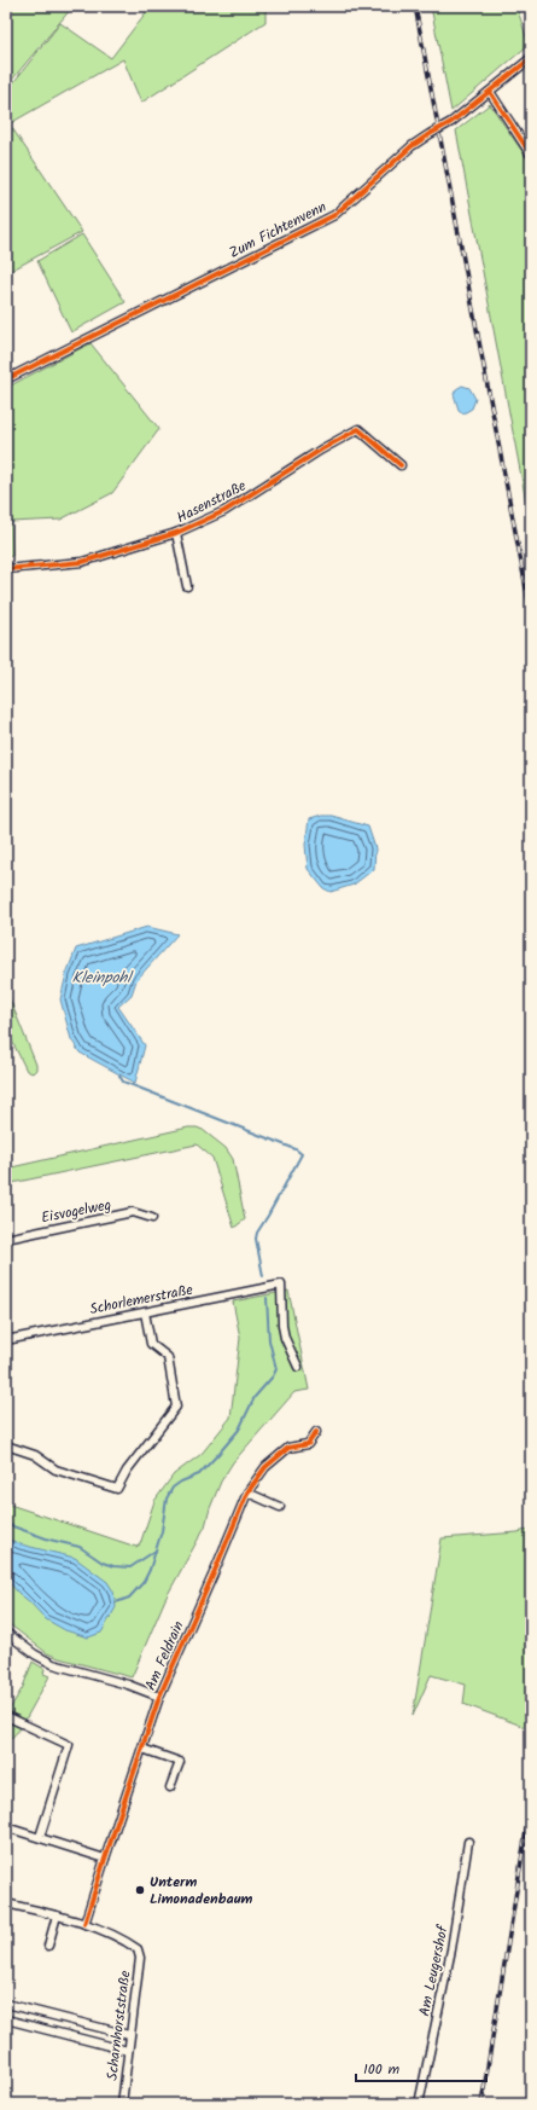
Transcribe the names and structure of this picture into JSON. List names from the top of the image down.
{
  "streets": {
    "street": [
      "Zum Fichtenvenn",
      "Hasenstraße",
      "Eisvogelweg",
      "Schorlemerstraße",
      "Am Feldrain",
      "Am Leugershof",
      "Scharnhorststraße"
    ]
  },
  "crossings": [
    ["Am Feldrain", "Scharnhorststraße"]
  ],
  "water": ["Kleinpohl"],
  "places": ["Unterm Limonadenbaum"],
  "scale_bar": "100 m"
}
